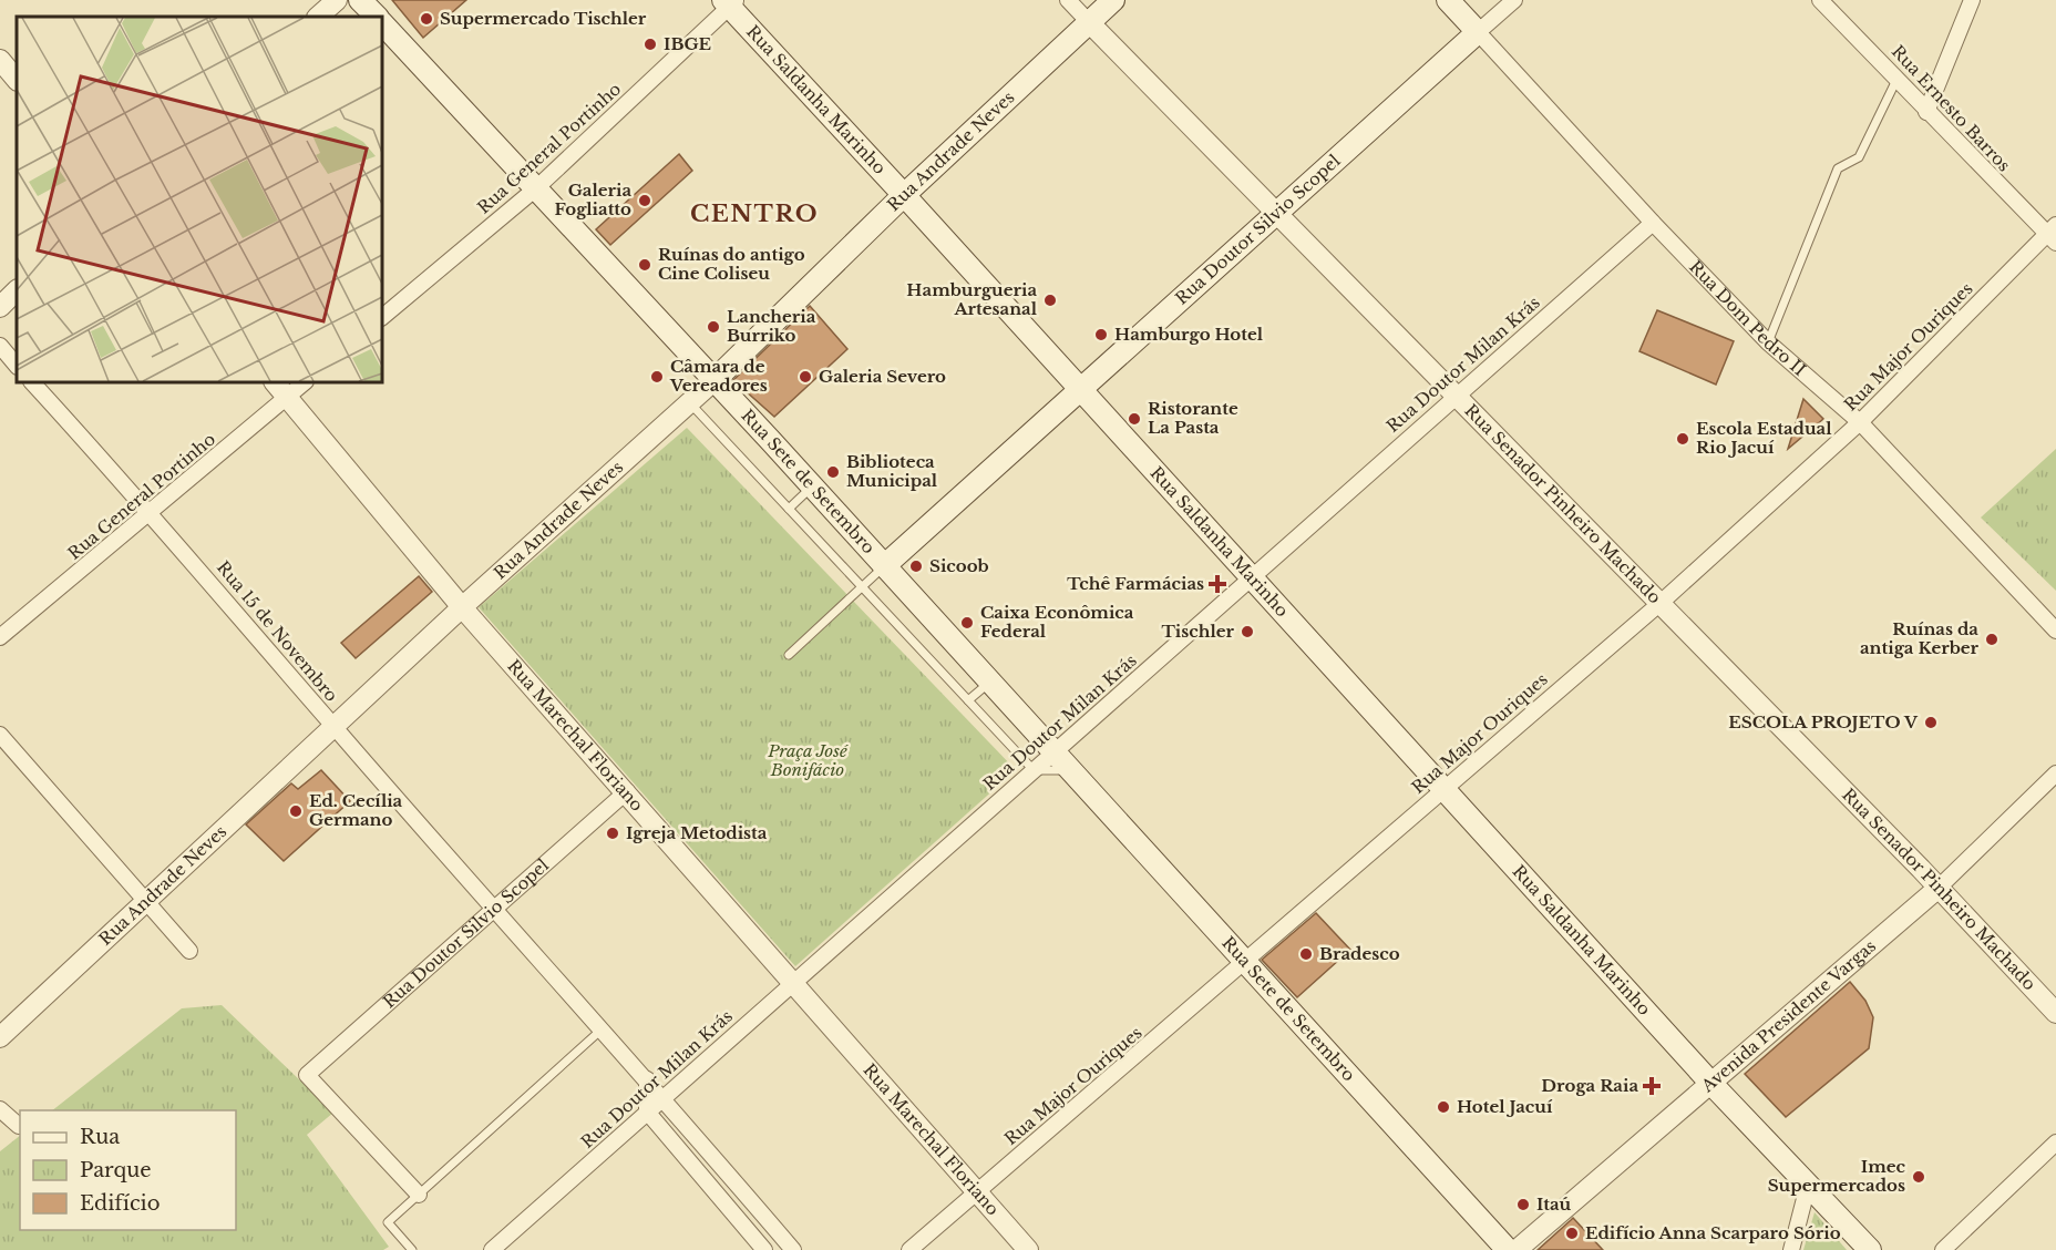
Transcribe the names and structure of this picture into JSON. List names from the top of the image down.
{
  "streets": {
    "main road": [
      "Rua Saldanha Marinho",
      "Rua Andrade Neves",
      "Rua Doutor Silvio Scopel",
      "Rua Dom Pedro II",
      "Rua Sete de Setembro"
    ],
    "street": [
      "Rua Ernesto Barros",
      "Rua General Portinho",
      "Rua Major Ouriques",
      "Rua Doutor Milan Krás",
      "Rua Senador Pinheiro Machado",
      "Rua 15 de Novembro",
      "Rua Marechal Floriano",
      "Avenida Presidente Vargas"
    ]
  },
  "crossings": [
    ["Rua Saldanha Marinho", "Rua General Portinho"],
    ["Rua Saldanha Marinho", "Rua Andrade Neves"],
    ["Rua Saldanha Marinho", "Rua Doutor Silvio Scopel"],
    ["Rua Saldanha Marinho", "Rua Major Ouriques"],
    ["Rua Saldanha Marinho", "Rua Doutor Milan Krás"],
    ["Rua Saldanha Marinho", "Avenida Presidente Vargas"],
    ["Rua Ernesto Barros", "Rua Major Ouriques"],
    ["Rua General Portinho", "Rua Sete de Setembro"],
    ["Rua General Portinho", "Rua 15 de Novembro"],
    ["Rua General Portinho", "Rua Marechal Floriano"],
    ["Rua Andrade Neves", "Rua Sete de Setembro"],
    ["Rua Andrade Neves", "Rua Senador Pinheiro Machado"],
    ["Rua Andrade Neves", "Rua 15 de Novembro"],
    ["Rua Andrade Neves", "Rua Marechal Floriano"],
    ["Rua Doutor Silvio Scopel", "Rua Dom Pedro II"],
    ["Rua Doutor Silvio Scopel", "Rua Sete de Setembro"],
    ["Rua Doutor Silvio Scopel", "Rua Senador Pinheiro Machado"],
    ["Rua Doutor Silvio Scopel", "Rua 15 de Novembro"],
    ["Rua Doutor Silvio Scopel", "Rua Marechal Floriano"],
    ["Rua Dom Pedro II", "Rua Major Ouriques"],
    ["Rua Dom Pedro II", "Rua Doutor Milan Krás"],
    ["Rua Major Ouriques", "Rua Sete de Setembro"],
    ["Rua Major Ouriques", "Rua Senador Pinheiro Machado"],
    ["Rua Major Ouriques", "Rua Marechal Floriano"],
    ["Rua Doutor Milan Krás", "Rua Sete de Setembro"],
    ["Rua Doutor Milan Krás", "Rua Senador Pinheiro Machado"],
    ["Rua Doutor Milan Krás", "Rua 15 de Novembro"],
    ["Rua Doutor Milan Krás", "Rua Marechal Floriano"],
    ["Rua Senador Pinheiro Machado", "Avenida Presidente Vargas"]
  ],
  "districts": ["CENTRO"],
  "parks": ["Praça José Bonifácio"],
  "places": {
    "other": [
      "Supermercado Tischler",
      "IBGE",
      "Galeria Fogliatto",
      "Ruínas do antigo Cine Coliseu",
      "Hamburgueria Artesanal",
      "Lancheria Burriko",
      "Hamburgo Hotel",
      "Câmara de Vereadores",
      "Galeria Severo",
      "Ristorante La Pasta",
      "Escola Estadual Rio Jacuí",
      "Biblioteca Municipal",
      "Sicoob",
      "Caixa Econômica Federal",
      "Tischler",
      "Ruínas da antiga Kerber",
      "ESCOLA PROJETO V",
      "Ed. Cecília Germano",
      "Igreja Metodista",
      "Bradesco",
      "Hotel Jacuí",
      "Imec Supermercados",
      "Itaú",
      "Edifício Anna Scarparo Sório"
    ],
    "health": ["Tchê Farmácias", "Droga Raia"]
  },
  "legend": ["Rua", "Parque", "Edifício"]
}
